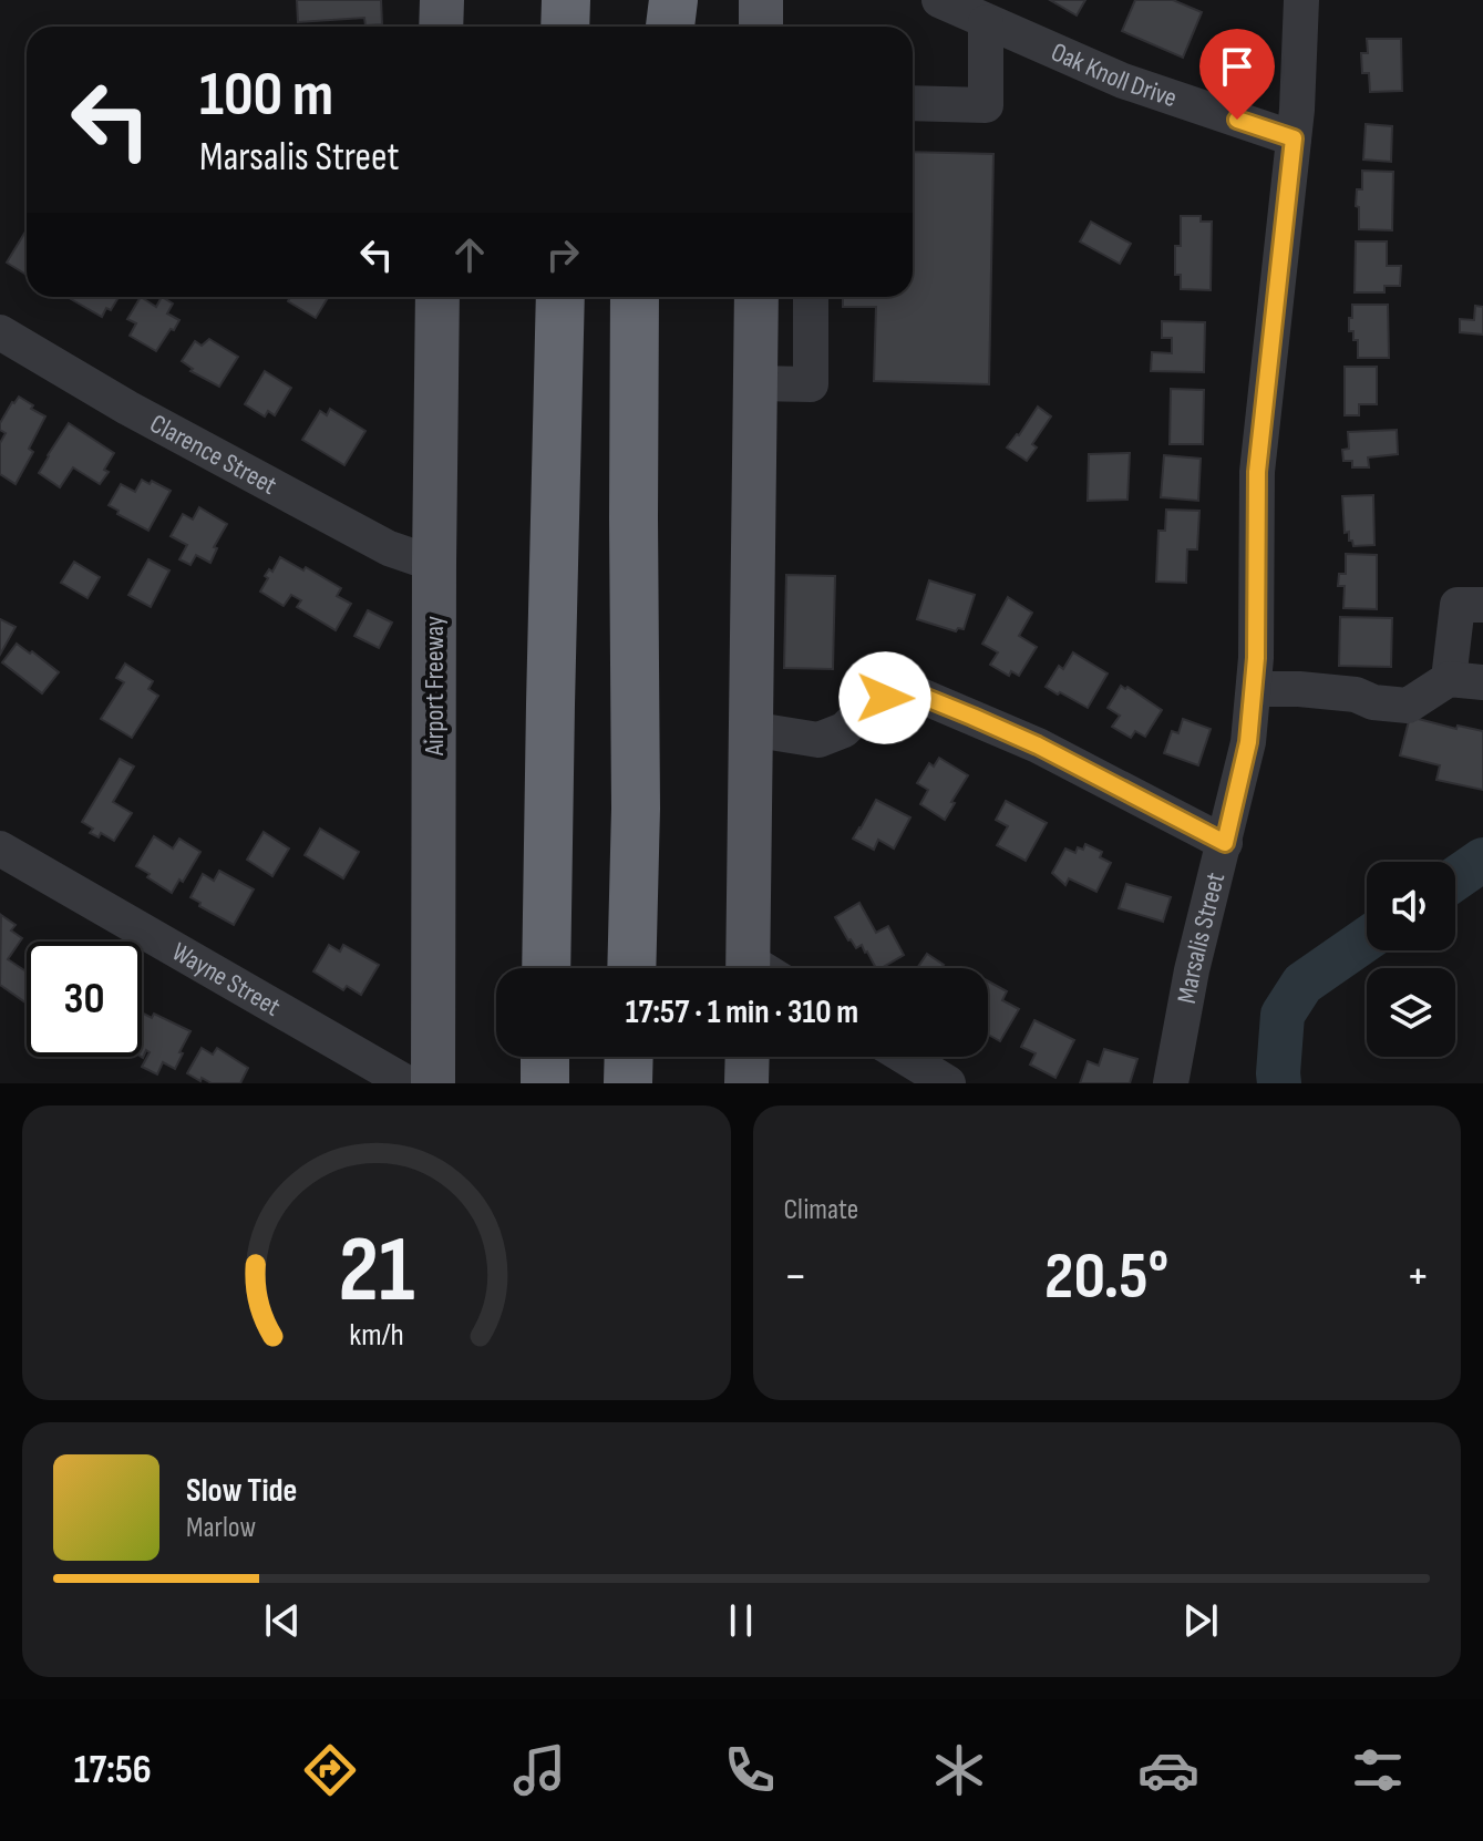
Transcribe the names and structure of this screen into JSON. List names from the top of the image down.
{
  "streets": {
    "main road": ["Airport Freeway"],
    "street": [
      "Oak Knoll Drive",
      "Clarence Street",
      "Marsalis Street",
      "Wayne Street"
    ]
  },
  "crossings": [
    ["Oak Knoll Drive", "Marsalis Street"],
    ["Clarence Street", "Airport Freeway"]
  ],
  "page": {
    "turn": ["100 m", "Marsalis Street"],
    "limit": "30",
    "trip": "17:57 · 1 min · 310 m",
    "tile": "Climate",
    "heat": ["−", "20.5°", "+"],
    "song": ["Slow Tide", "Marlow"],
    "tabs": "17:56",
    "gauge": ["21", "km/h"]
  }
}
